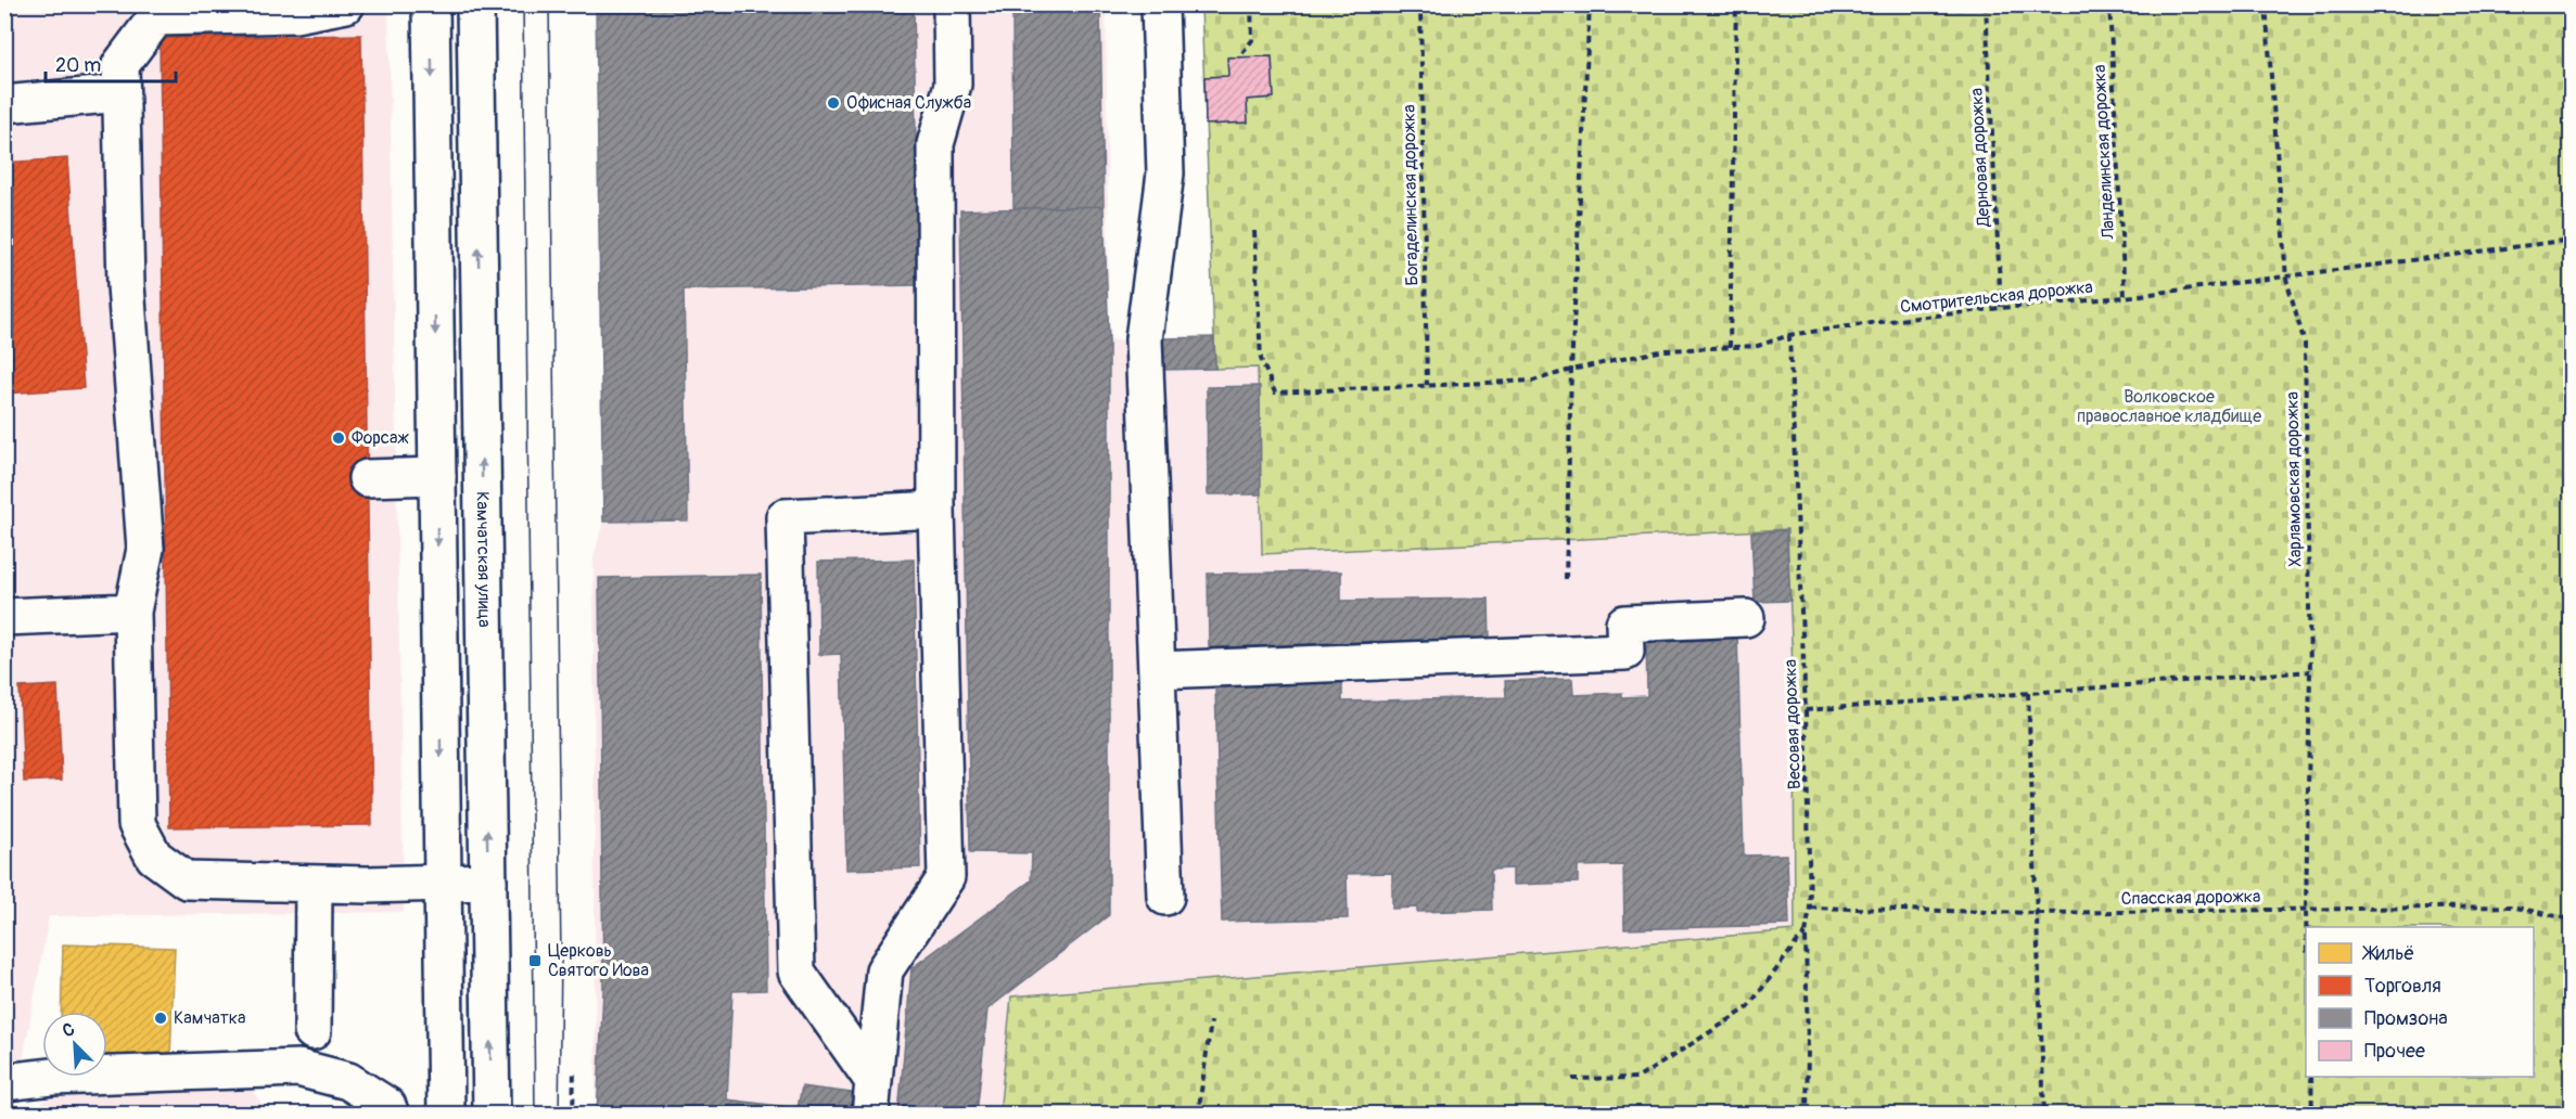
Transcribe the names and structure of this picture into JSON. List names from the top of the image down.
{
  "streets": {
    "main road": ["Камчатская улица"],
    "path": [
      "Ланделинская дорожка",
      "Дерновая дорожка",
      "Богаделинская дорожка",
      "Смотрительская дорожка",
      "Харламовская дорожка",
      "Весовая дорожка",
      "Спасская дорожка"
    ]
  },
  "crossings": [
    ["Ланделинская дорожка", "Смотрительская дорожка"],
    ["Дерновая дорожка", "Смотрительская дорожка"],
    ["Богаделинская дорожка", "Смотрительская дорожка"],
    ["Смотрительская дорожка", "Харламовская дорожка"],
    ["Смотрительская дорожка", "Весовая дорожка"],
    ["Харламовская дорожка", "Спасская дорожка"],
    ["Весовая дорожка", "Спасская дорожка"]
  ],
  "parks": ["Волковское православное кладбище"],
  "places": {
    "other": ["Офисная Служба", "Форсаж", "Камчатка"],
    "transit": ["Церковь Святого Иова"]
  },
  "legend": [
    "Жильё",
    "Торговля",
    "Промзона",
    "Прочее"
  ],
  "scale_bar": "20 m",
  "north": "top left"
}
